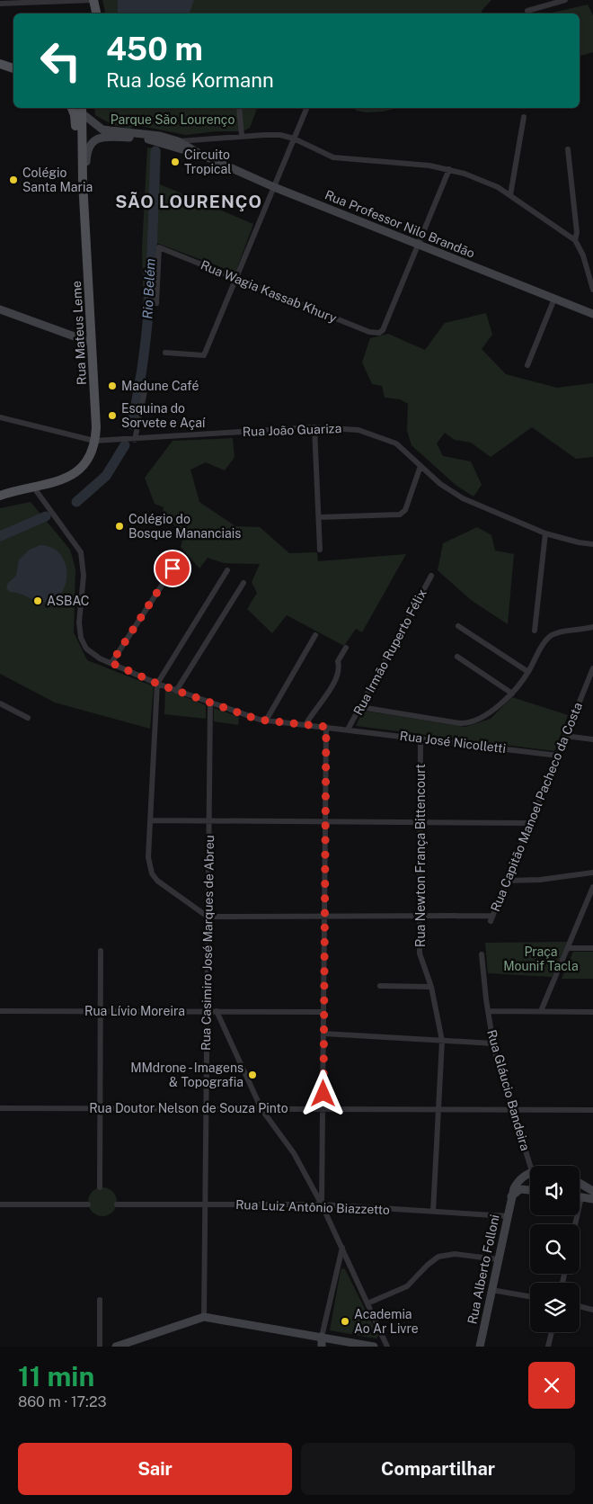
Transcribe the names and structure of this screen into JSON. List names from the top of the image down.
{
  "streets": {
    "main road": ["Rua Professor Nilo Brandão", "Rua Mateus Leme", "Rua Alberto Folloni"],
    "street": [
      "Rua Wagia Kassab Khury",
      "Rua João Guariza",
      "Rua Irmão Ruperto Félix",
      "Rua José Nicolletti",
      "Rua Capitão Manoel Pacheco da Costa",
      "Rua Newton França Bittencourt",
      "Rua Casimiro José Marques de Abreu",
      "Rua Lívio Moreira",
      "Rua Gláucio Bandeira",
      "Rua Doutor Nelson de Souza Pinto",
      "Rua Luiz Antônio Biazzetto"
    ]
  },
  "crossings": [
    ["Rua Professor Nilo Brandão", "Rua Wagia Kassab Khury"],
    ["Rua Professor Nilo Brandão", "Rua Mateus Leme"],
    ["Rua Mateus Leme", "Rua João Guariza"],
    ["Rua Mateus Leme", "Rua José Nicolletti"],
    ["Rua Irmão Ruperto Félix", "Rua José Nicolletti"],
    ["Rua José Nicolletti", "Rua Capitão Manoel Pacheco da Costa"],
    ["Rua José Nicolletti", "Rua Newton França Bittencourt"],
    ["Rua José Nicolletti", "Rua Casimiro José Marques de Abreu"],
    ["Rua Capitão Manoel Pacheco da Costa", "Rua Newton França Bittencourt"],
    ["Rua Newton França Bittencourt", "Rua Doutor Nelson de Souza Pinto"],
    ["Rua Newton França Bittencourt", "Rua Luiz Antônio Biazzetto"],
    ["Rua Casimiro José Marques de Abreu", "Rua Lívio Moreira"],
    ["Rua Casimiro José Marques de Abreu", "Rua Doutor Nelson de Souza Pinto"],
    ["Rua Casimiro José Marques de Abreu", "Rua Luiz Antônio Biazzetto"],
    ["Rua Gláucio Bandeira", "Rua Doutor Nelson de Souza Pinto"],
    ["Rua Luiz Antônio Biazzetto", "Rua Alberto Folloni"]
  ],
  "districts": ["SÃO LOURENÇO"],
  "water": ["Rio Belém"],
  "parks": ["Parque São Lourenço", "Praça Mounif Tacla"],
  "places": [
    "Circuito Tropical",
    "Colégio Santa Maria",
    "Madune Café",
    "Esquina do Sorvete e Açaí",
    "Colégio do Bosque Mananciais",
    "ASBAC",
    "MMdrone - Imagens & Topografia",
    "Academia Ao Ar Livre"
  ],
  "page": {
    "turn": ["450 m", "Rua José Kormann"],
    "heading": ["11 min", "860 m · 17:23"],
    "buttons": ["Sair", "Compartilhar"]
  }
}
